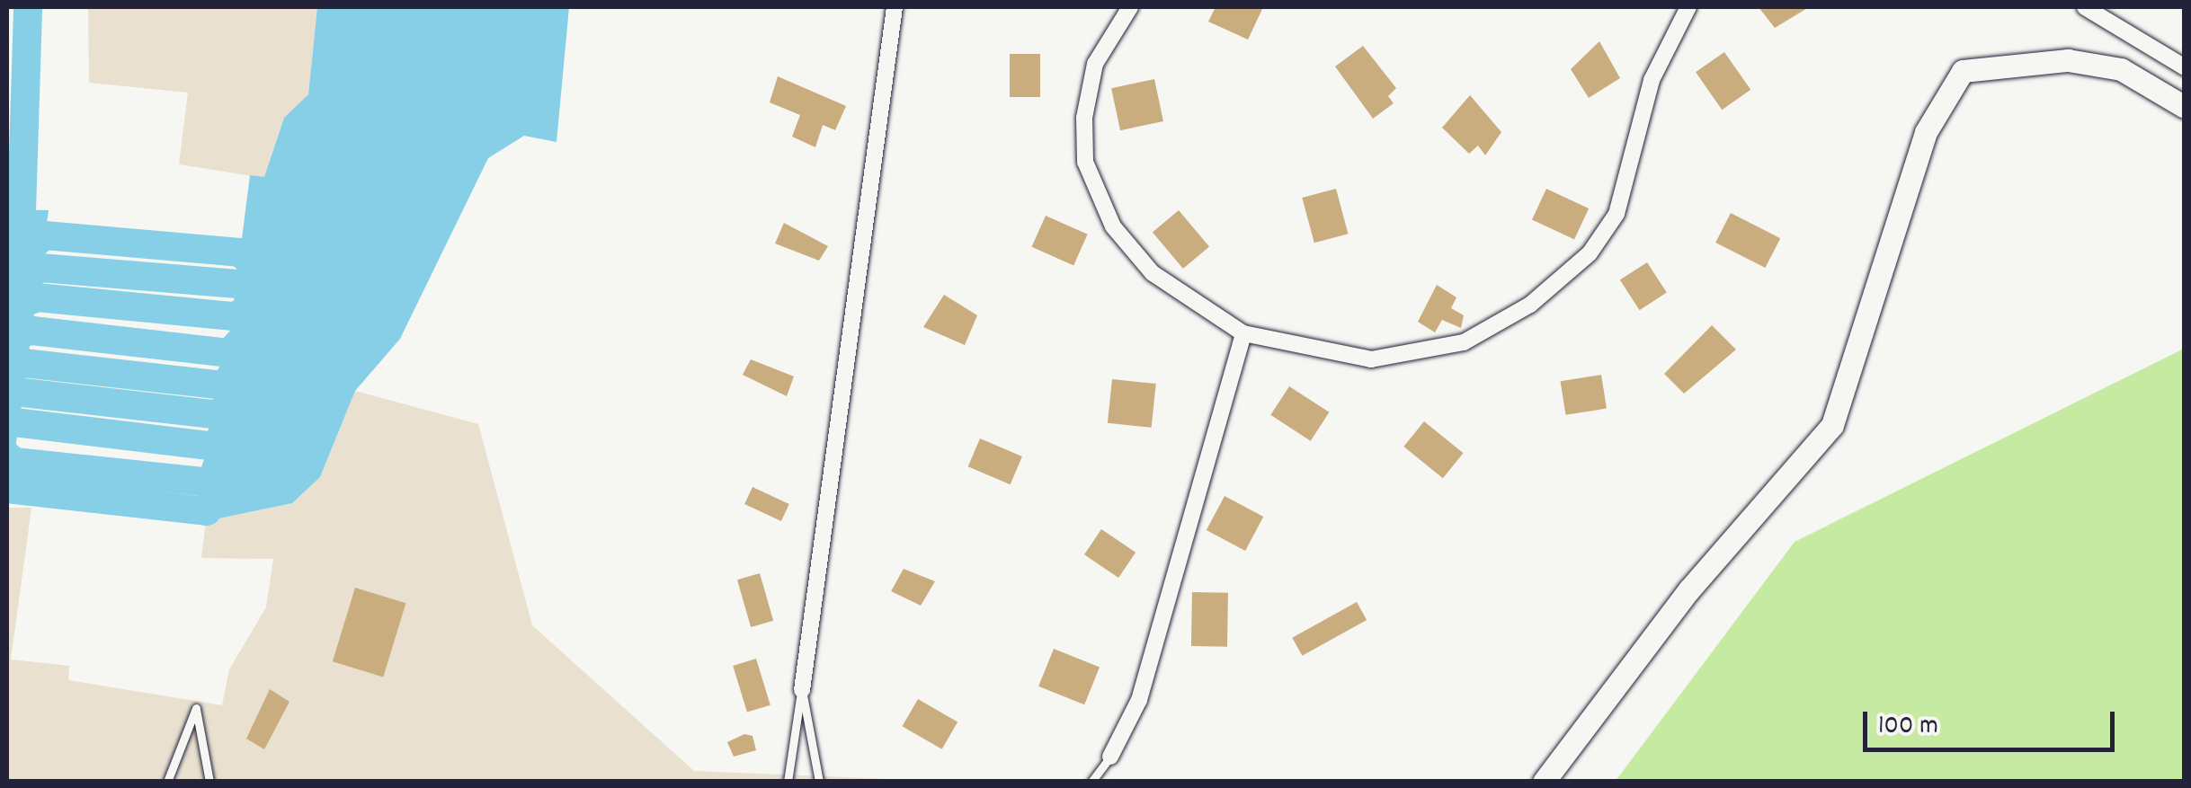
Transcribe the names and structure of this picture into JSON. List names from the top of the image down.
{
  "scale_bar": "100 m"
}
